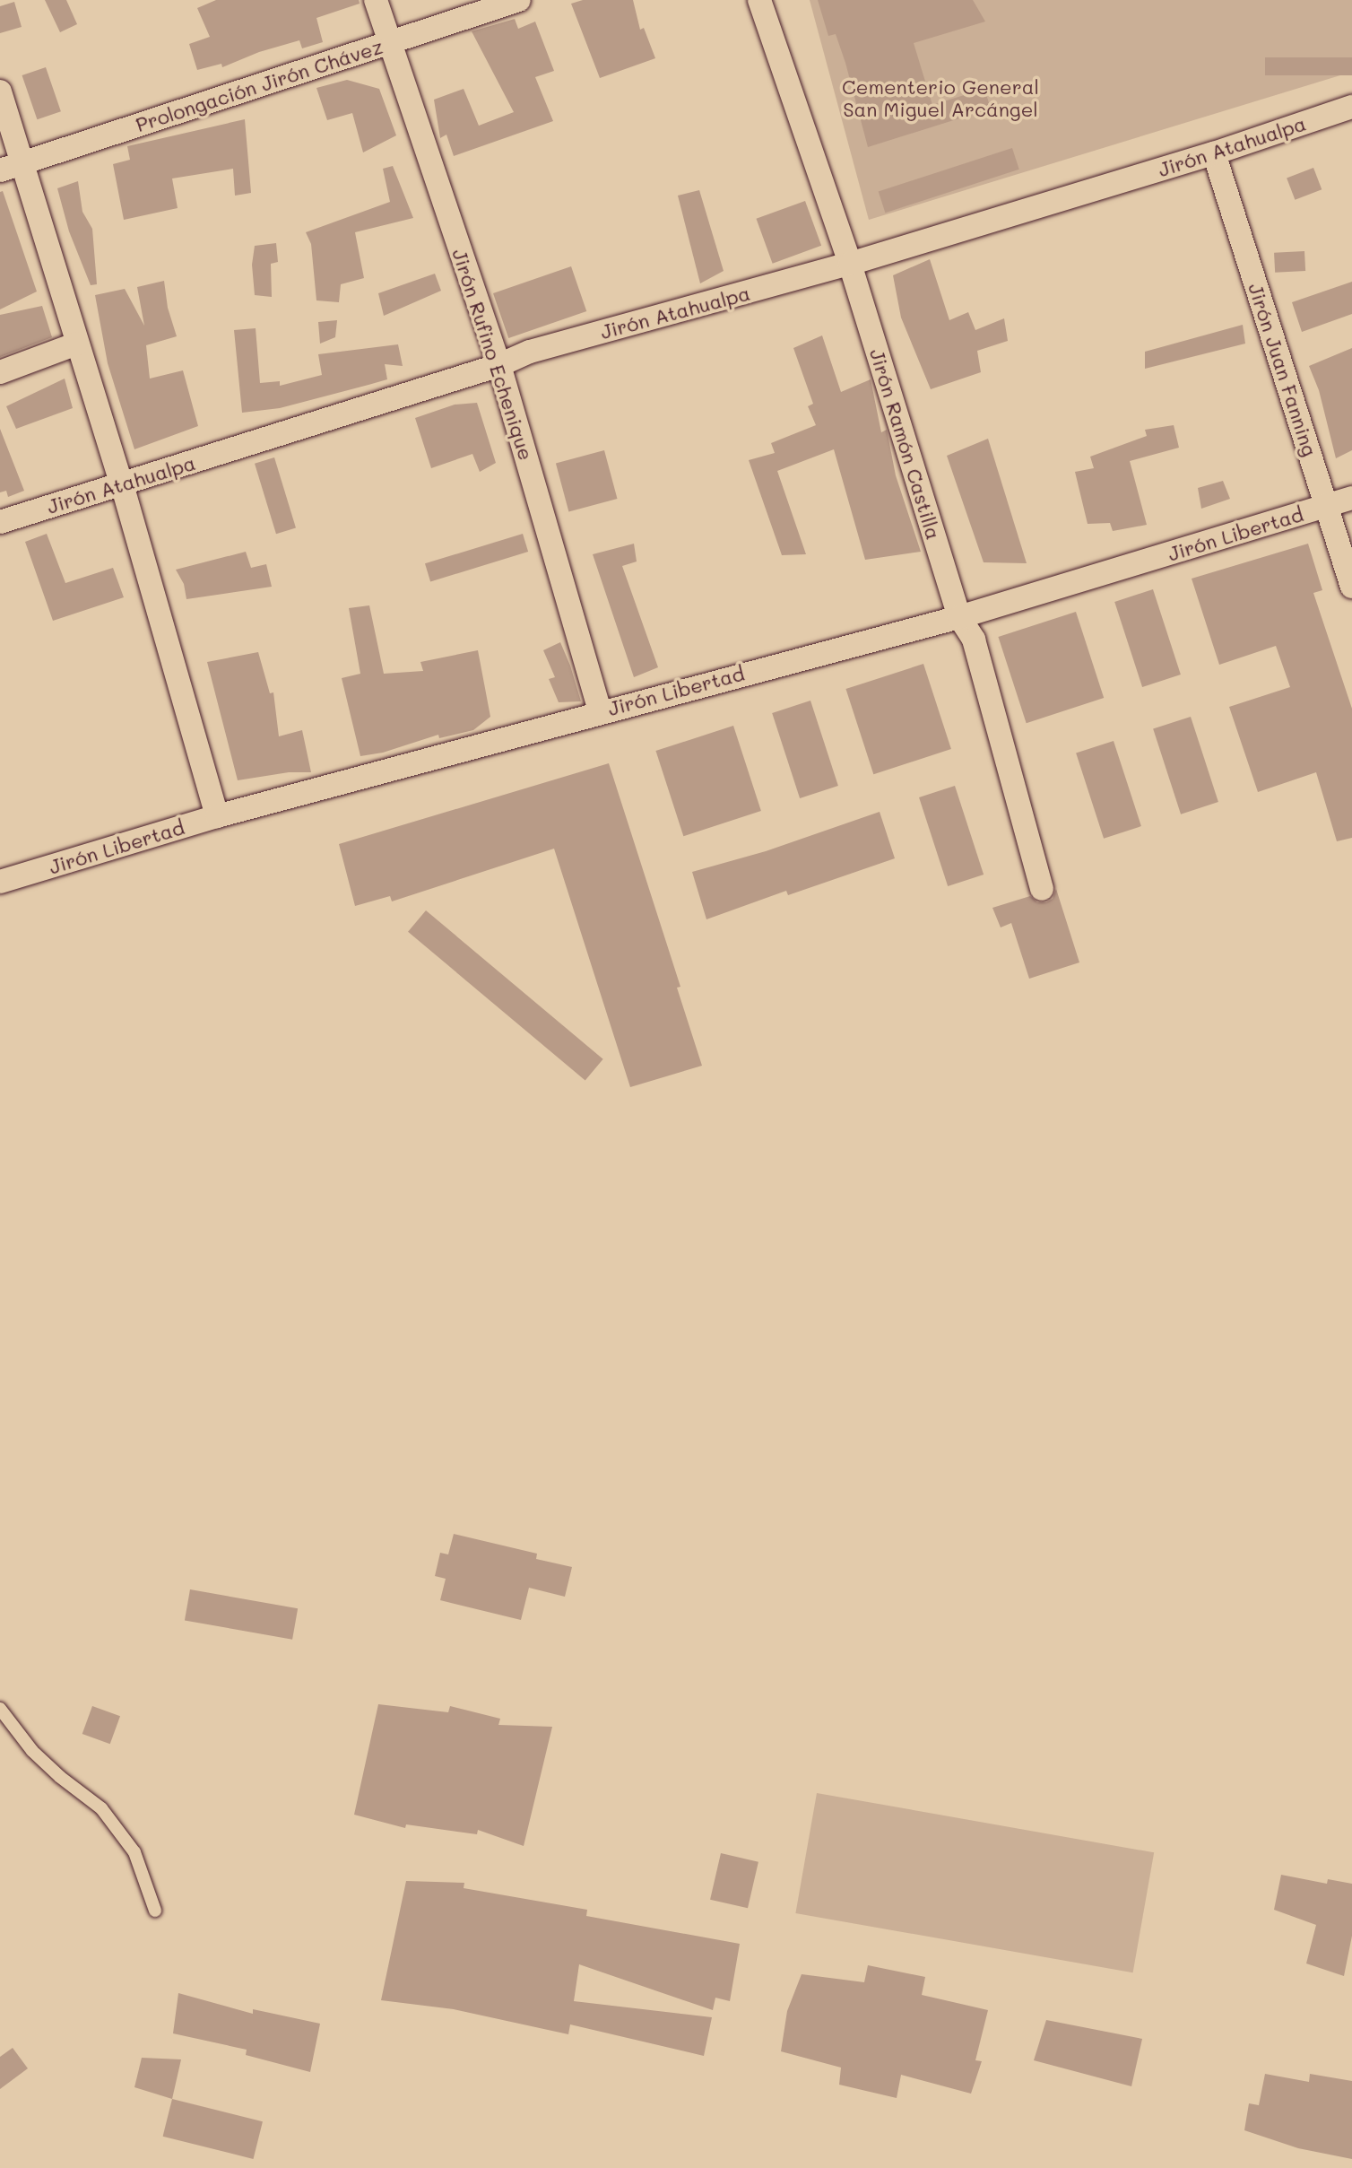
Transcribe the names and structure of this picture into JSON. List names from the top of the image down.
{
  "streets": {
    "street": [
      "Prolongación Jirón Chávez",
      "Jirón Atahualpa",
      "Jirón Rufino Echenique",
      "Jirón Juan Fanning",
      "Jirón Ramón Castilla",
      "Jirón Libertad"
    ]
  },
  "crossings": [
    ["Prolongación Jirón Chávez", "Jirón Rufino Echenique"],
    ["Jirón Atahualpa", "Jirón Rufino Echenique"],
    ["Jirón Atahualpa", "Jirón Juan Fanning"],
    ["Jirón Atahualpa", "Jirón Ramón Castilla"],
    ["Jirón Rufino Echenique", "Jirón Libertad"],
    ["Jirón Juan Fanning", "Jirón Libertad"],
    ["Jirón Ramón Castilla", "Jirón Libertad"]
  ],
  "parks": ["Cementerio General San Miguel Arcángel"]
}
